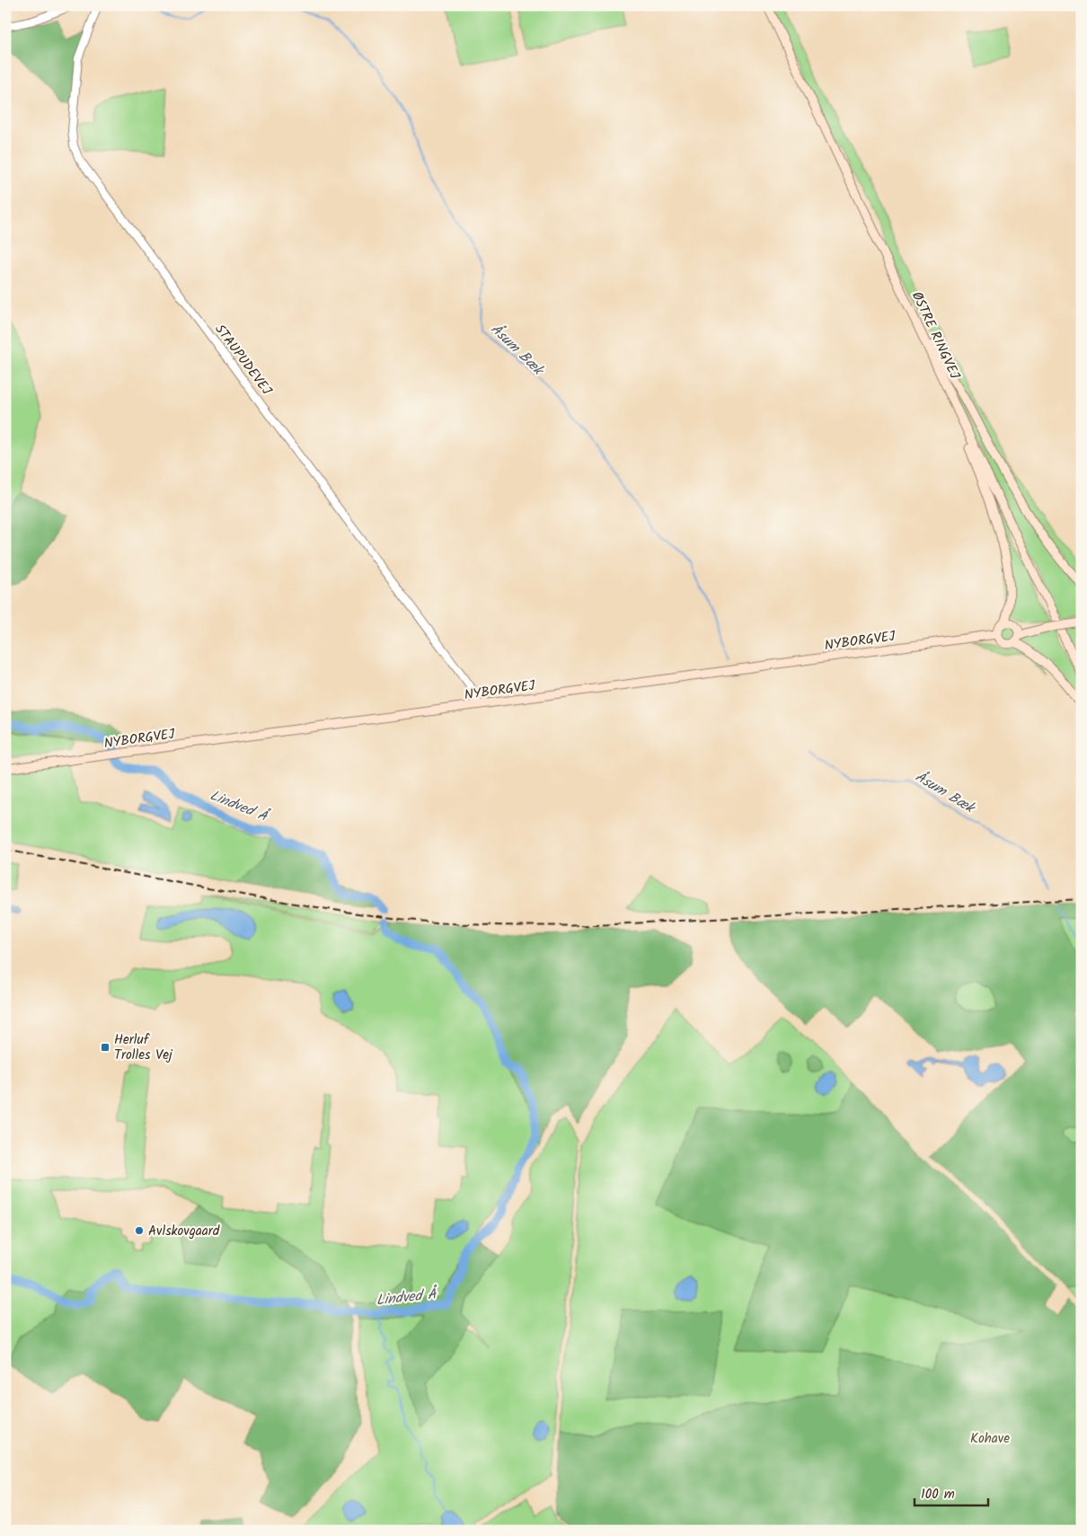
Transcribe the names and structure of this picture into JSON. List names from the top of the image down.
{
  "streets": {
    "main road": ["ØSTRE RINGVEJ", "NYBORGVEJ"],
    "street": ["STAUPUDEVEJ"]
  },
  "crossings": [
    ["STAUPUDEVEJ", "NYBORGVEJ"]
  ],
  "water": ["Åsum Bæk", "Lindved Å"],
  "parks": ["Kohave"],
  "places": {
    "transit": ["Herluf Trolles Vej"],
    "other": ["Avlskovgaard"]
  },
  "scale_bar": "100 m"
}
